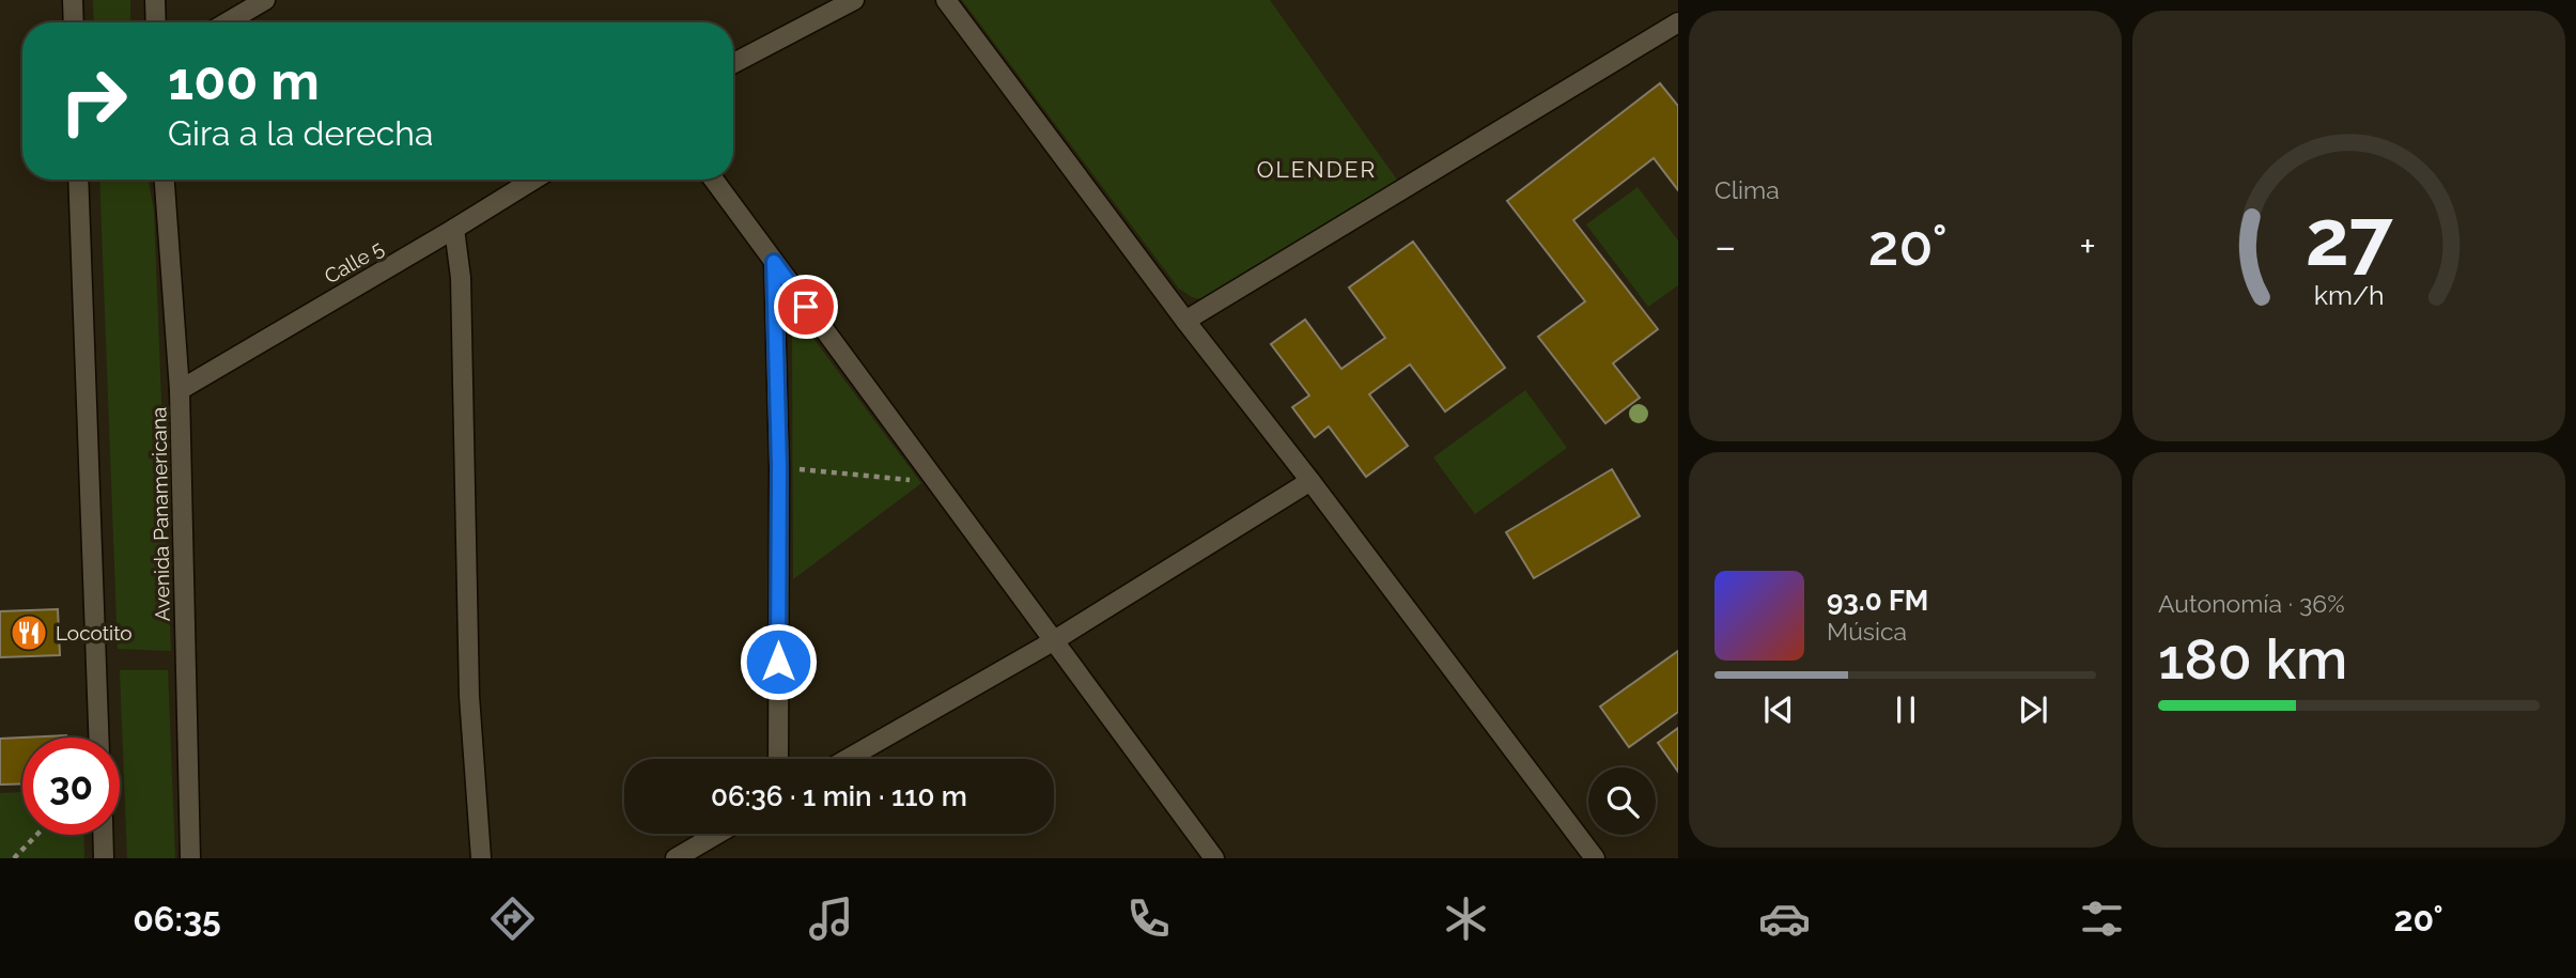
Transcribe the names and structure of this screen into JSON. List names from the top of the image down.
{
  "streets": {
    "street": ["Calle 5", "Avenida Panamericana"]
  },
  "crossings": [
    ["Calle 5", "Avenida Panamericana"]
  ],
  "districts": ["OLENDER"],
  "places": {
    "restaurant": ["Locotito"]
  },
  "page": {
    "tile": [
      "Clima",
      ["Autonomía · 36%", "180 km"]
    ],
    "turn": ["100 m", "Gira a la derecha"],
    "heat": ["−", "20°", "+"],
    "song": ["93.0 FM", "Música"],
    "limit": "30",
    "trip": "06:36 · 1 min · 110 m",
    "tabs": ["06:35", "20°"],
    "gauge": ["27", "km/h"]
  }
}
